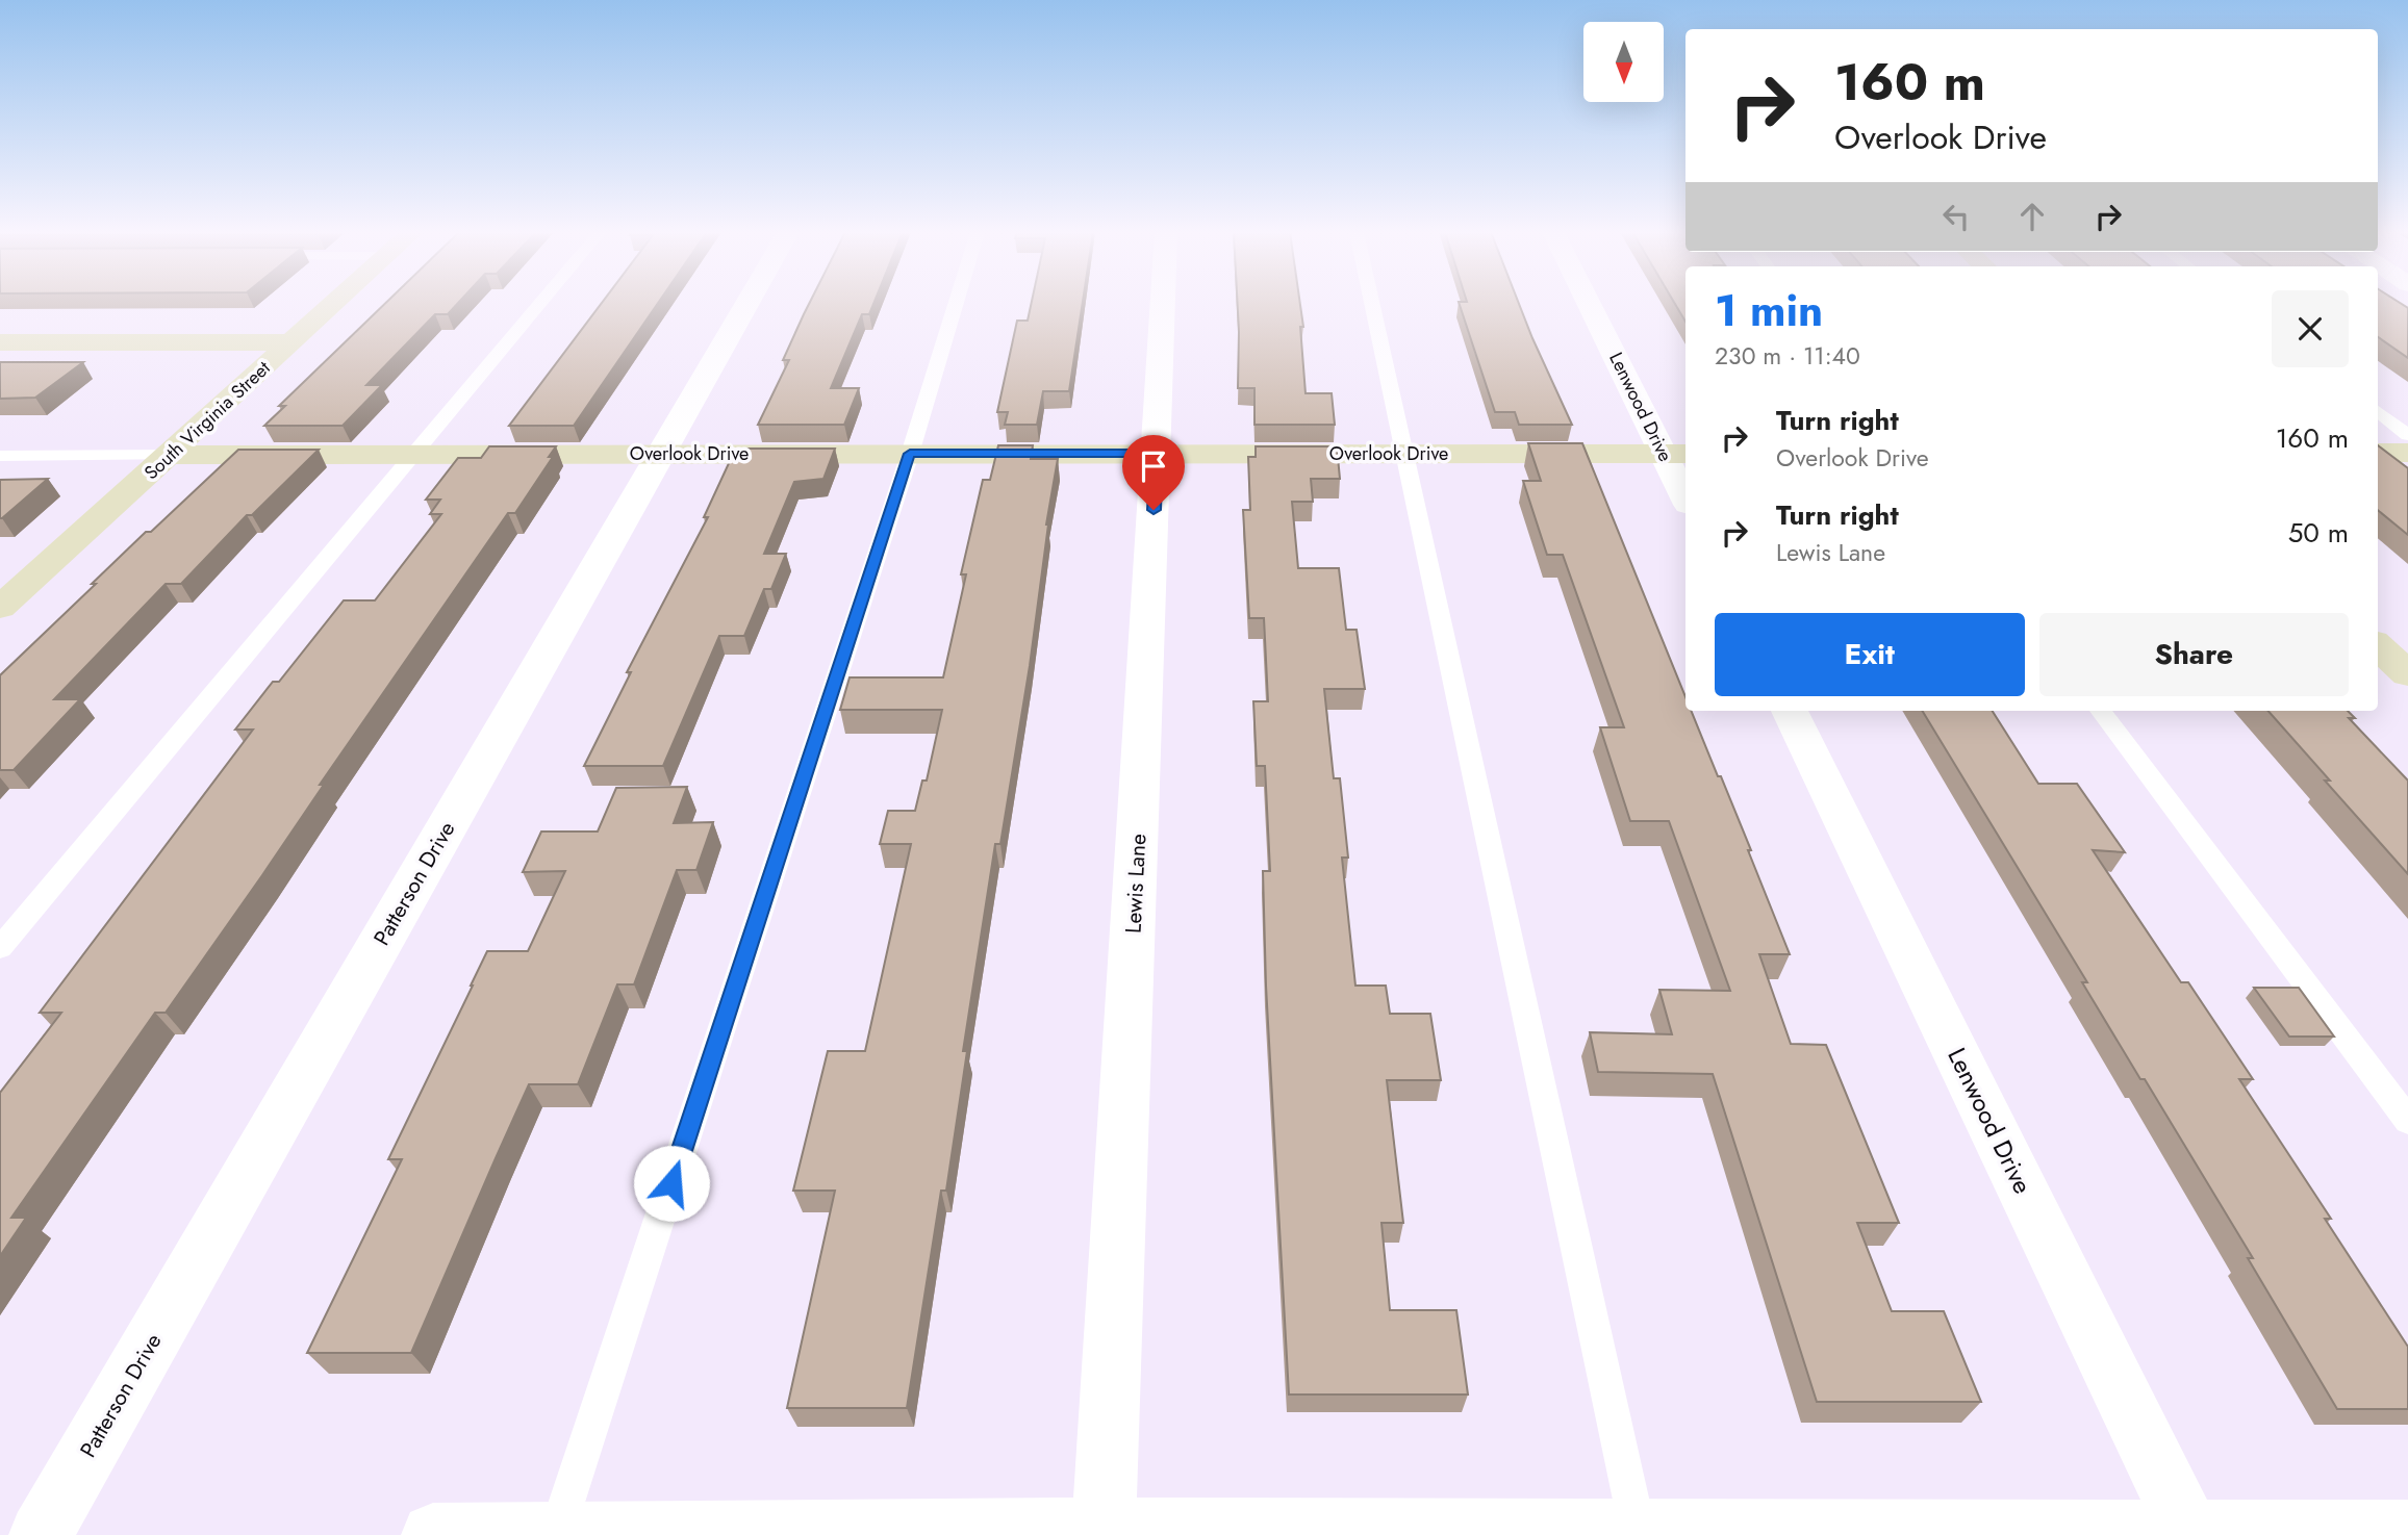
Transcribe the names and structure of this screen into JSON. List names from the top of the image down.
{
  "streets": {
    "street": [
      "Lenwood Drive",
      "South Virginia Street",
      "Overlook Drive",
      "Patterson Drive",
      "Lewis Lane"
    ]
  },
  "crossings": [
    ["Lenwood Drive", "Overlook Drive"],
    ["South Virginia Street", "Overlook Drive"],
    ["Overlook Drive", "Patterson Drive"],
    ["Overlook Drive", "Lewis Lane"]
  ],
  "north": "bottom",
  "page": {
    "turn": ["160 m", "Overlook Drive"],
    "heading": ["1 min", "230 m · 11:40"],
    "list": [
      {
        "name": "Turn right",
        "note": "Overlook Drive",
        "value": "160 m"
      },
      {
        "name": "Turn right",
        "note": "Lewis Lane",
        "value": "50 m"
      }
    ],
    "buttons": ["Exit", "Share"]
  }
}
